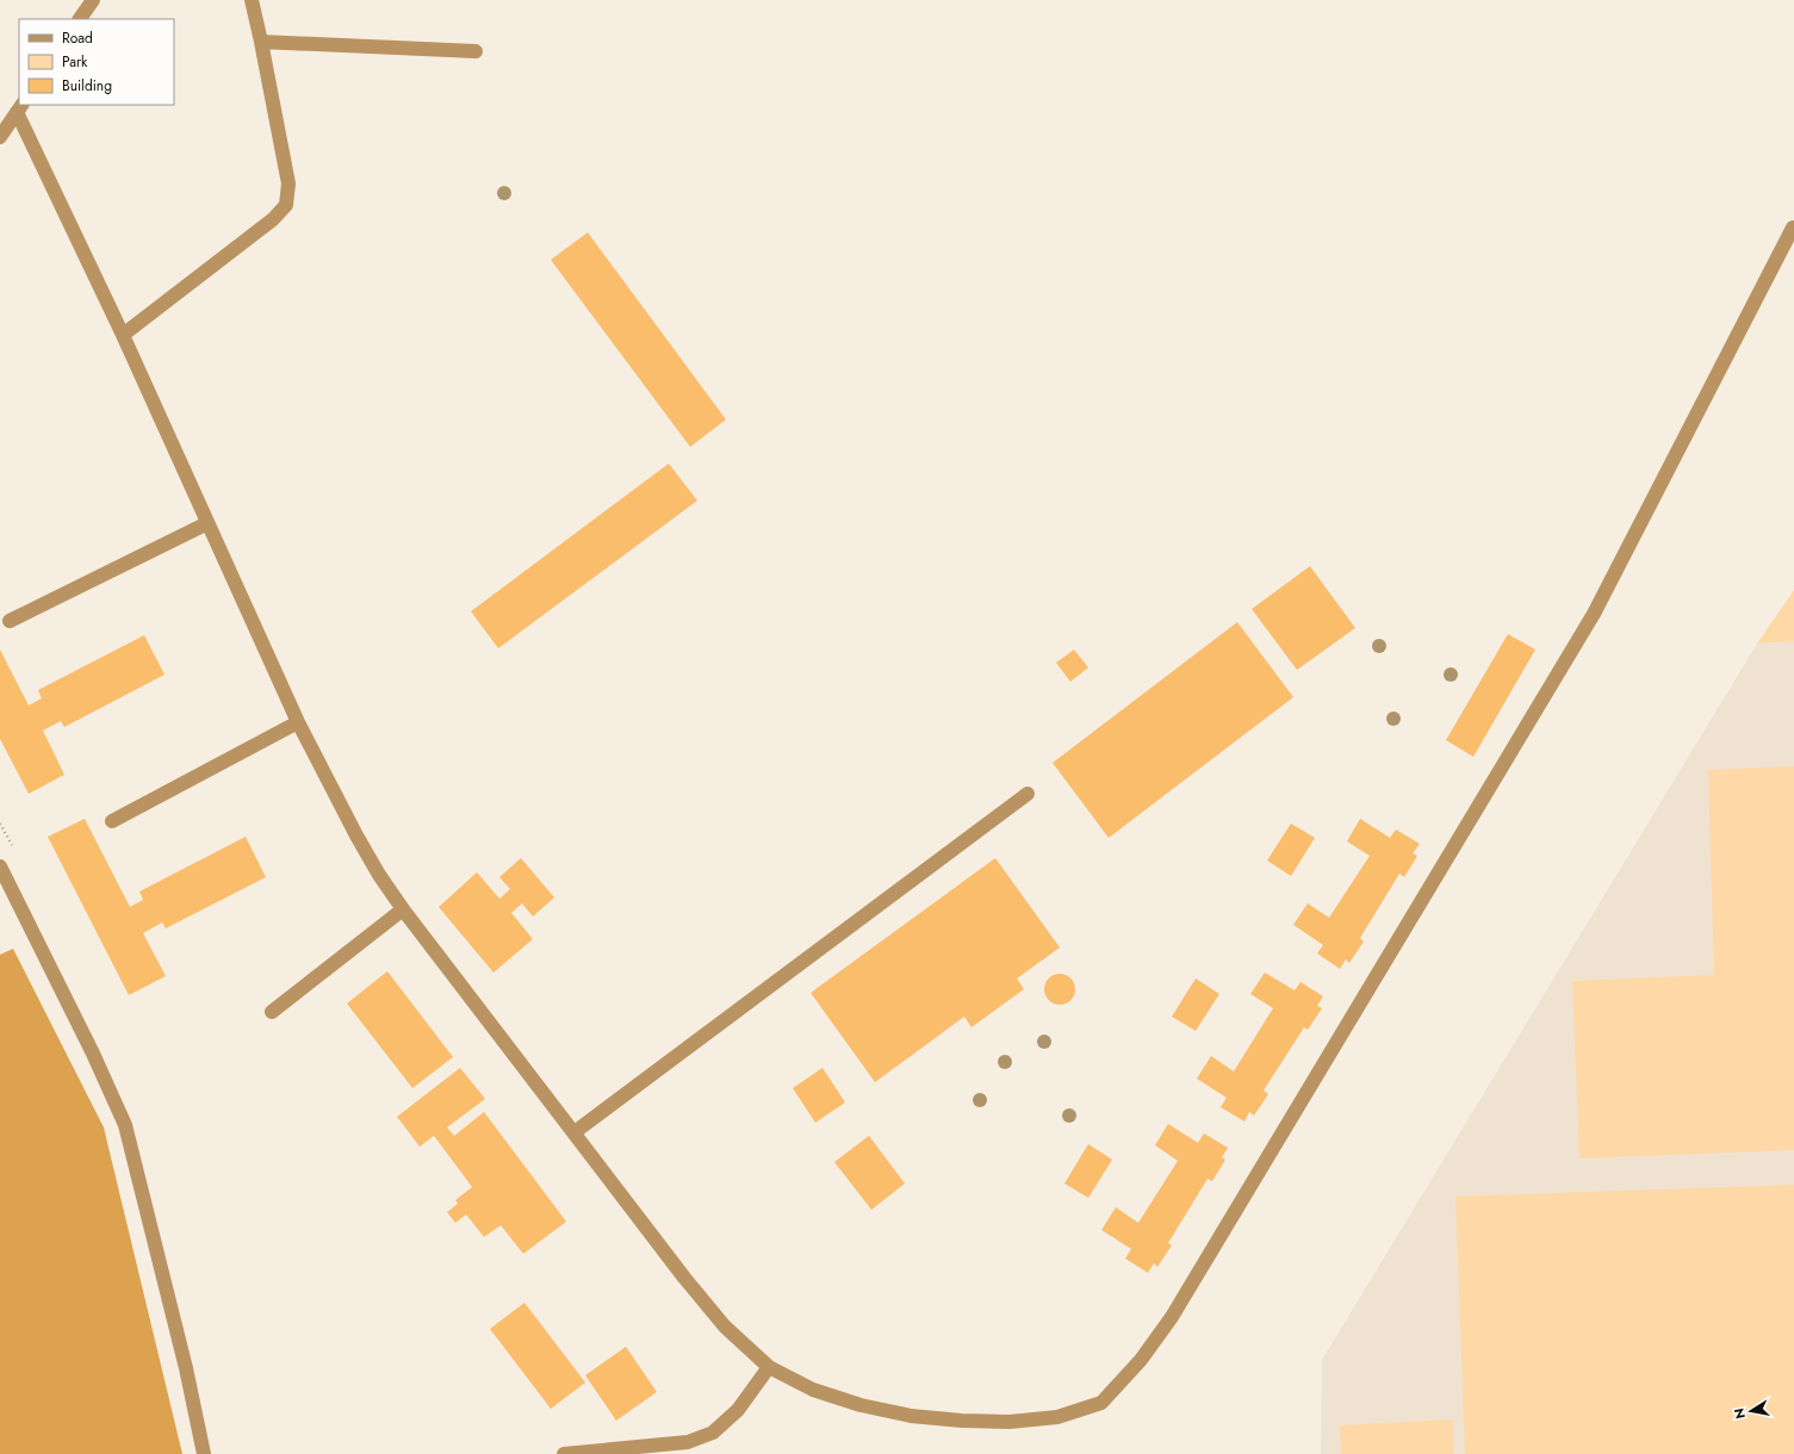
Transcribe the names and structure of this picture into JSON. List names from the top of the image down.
{
  "legend": ["Road", "Park", "Building"],
  "north": "left"
}
